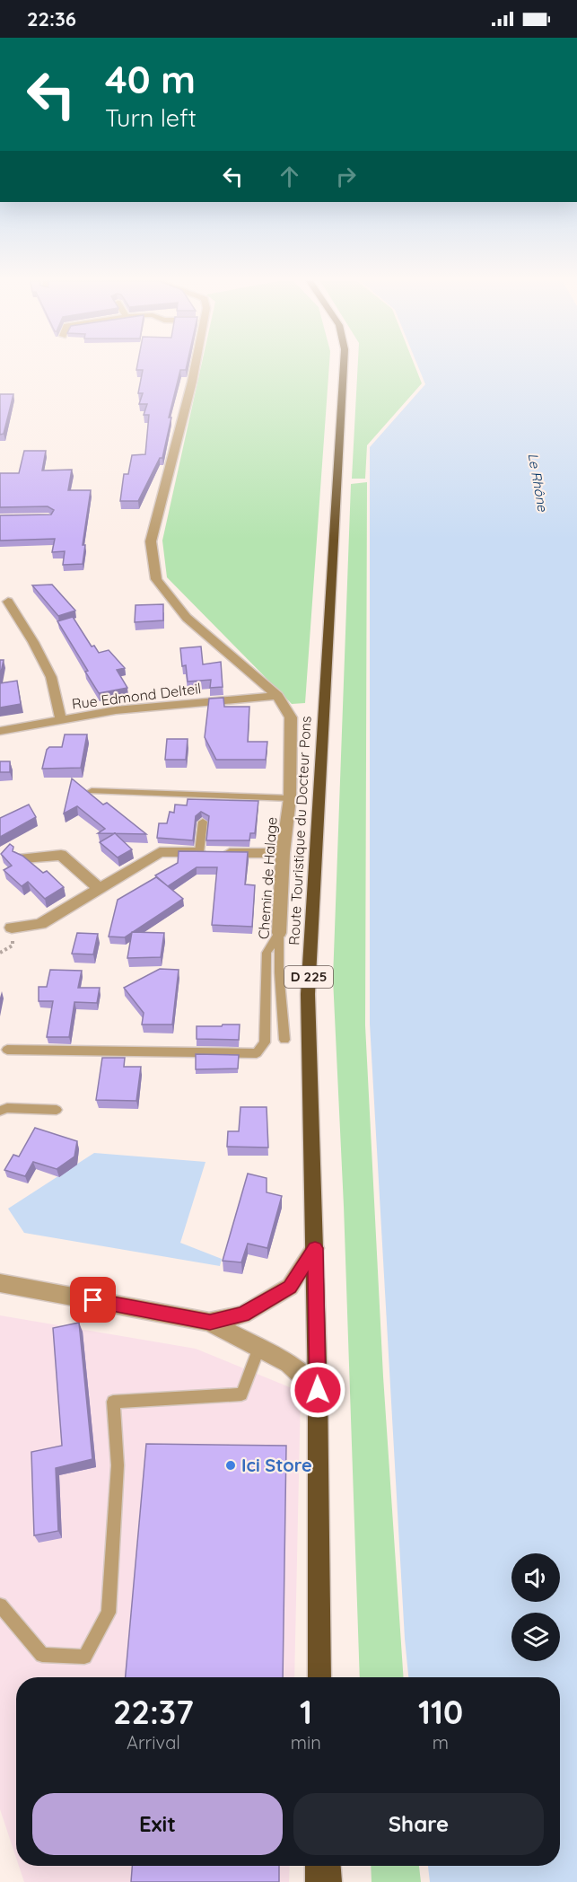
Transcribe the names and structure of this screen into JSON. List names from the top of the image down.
{
  "streets": {
    "highway": ["Route Touristique du Docteur Pons", "D 225"],
    "street": ["Rue Edmond Delteil", "Chemin de Halage"]
  },
  "crossings": [
    ["Rue Edmond Delteil", "Chemin de Halage"]
  ],
  "water": ["Le Rhône"],
  "places": ["Ici Store"],
  "page": {
    "status": "22:36",
    "turn": ["40 m", "Turn left"],
    "eta": [
      "22:37",
      "Arrival",
      "1",
      "min",
      "110",
      "m"
    ],
    "buttons": ["Exit", "Share"]
  }
}
